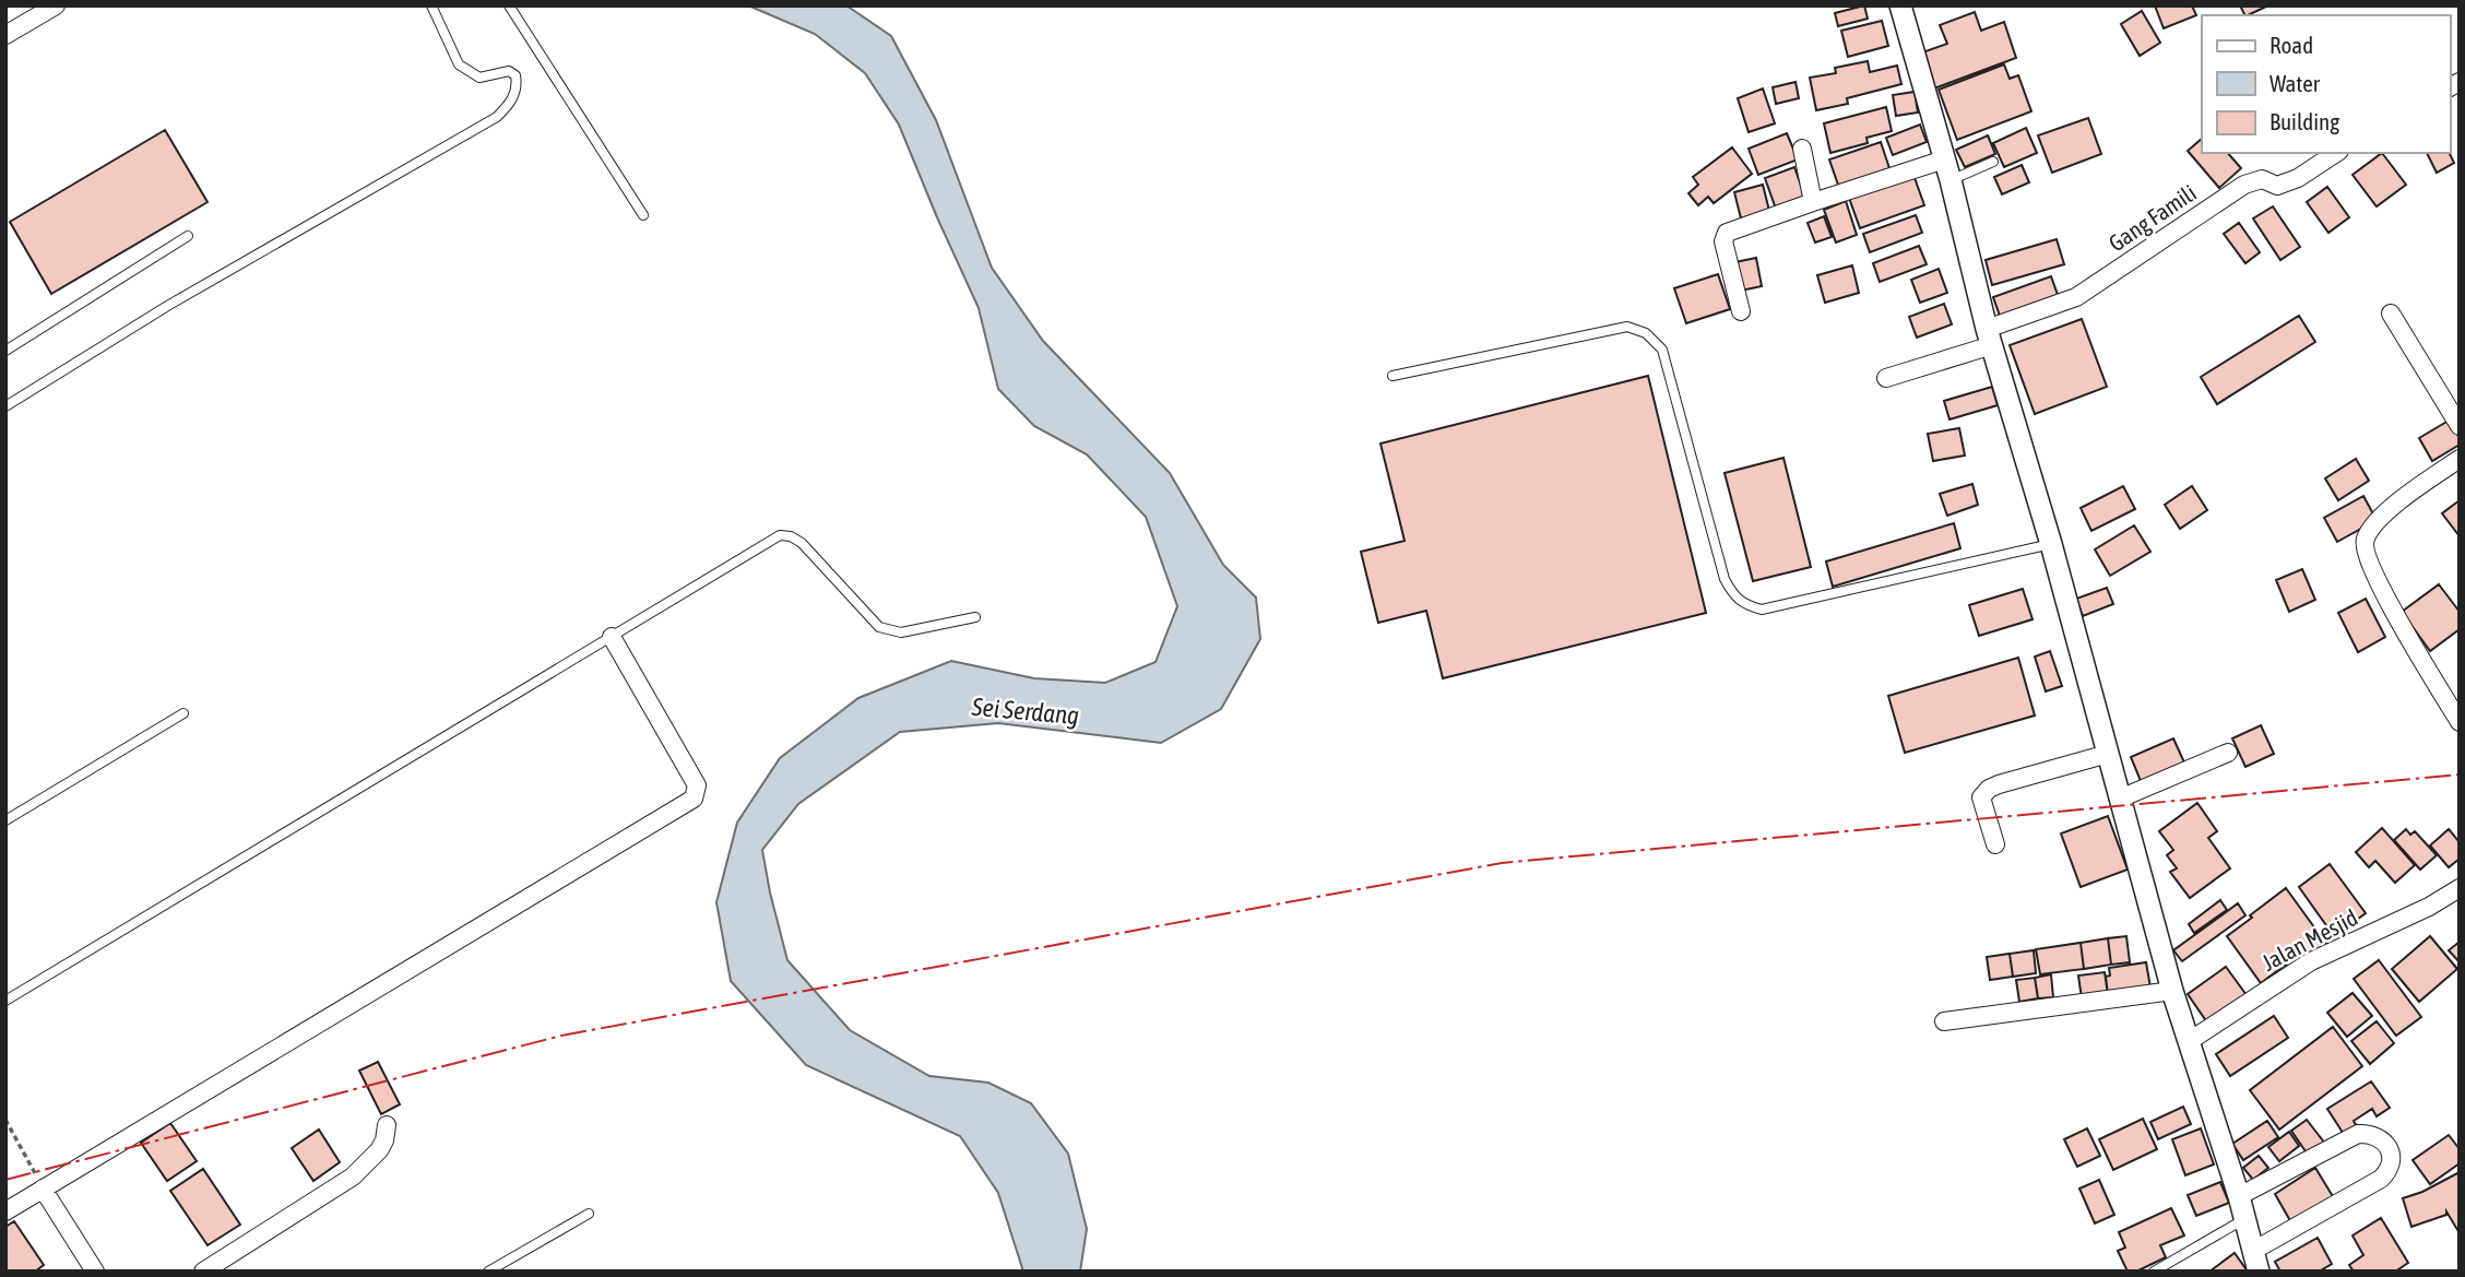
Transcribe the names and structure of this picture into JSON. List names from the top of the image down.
{
  "streets": {
    "street": ["Gang Famili", "Jalan Mesjid"]
  },
  "water": ["Sei Serdang"],
  "legend": ["Road", "Water", "Building"]
}
